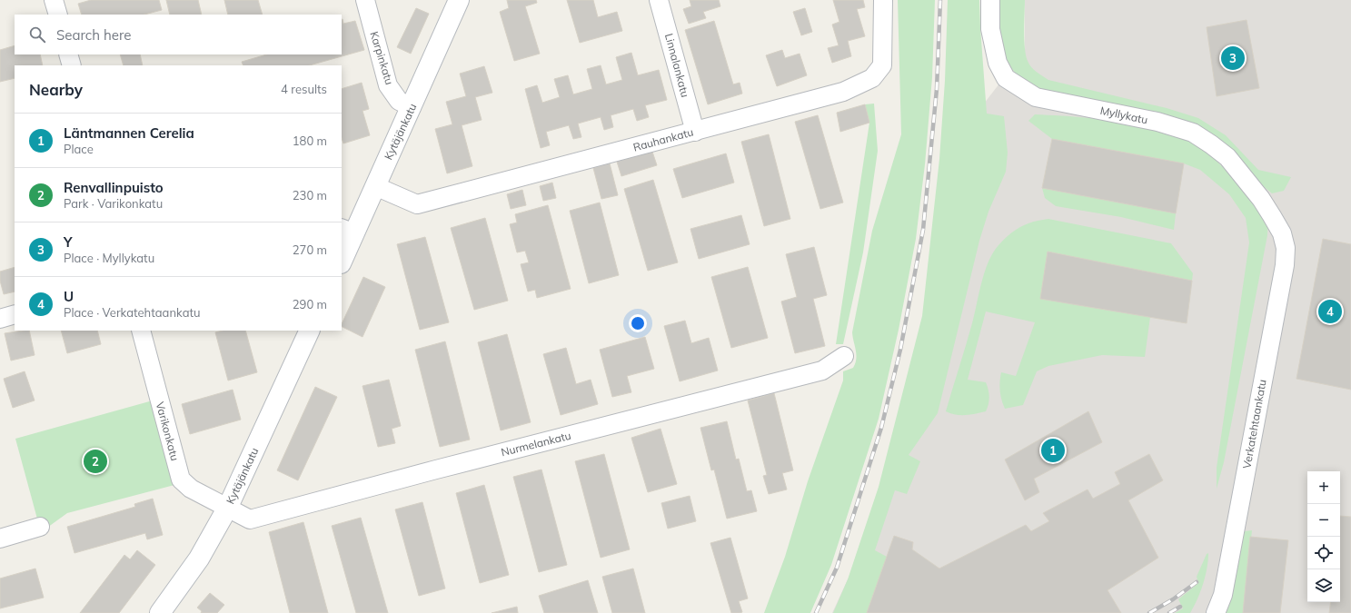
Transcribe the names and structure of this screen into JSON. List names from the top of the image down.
{
  "streets": {
    "street": [
      "Karpinkatu",
      "Linnalankatu",
      "Myllykatu",
      "Kytäjänkatu",
      "Rauhankatu",
      "Verkatehtaankatu",
      "Varikonkatu",
      "Nurmelankatu"
    ]
  },
  "crossings": [
    ["Karpinkatu", "Kytäjänkatu"],
    ["Linnalankatu", "Rauhankatu"],
    ["Myllykatu", "Verkatehtaankatu"],
    ["Kytäjänkatu", "Rauhankatu"],
    ["Kytäjänkatu", "Varikonkatu"],
    ["Kytäjänkatu", "Nurmelankatu"],
    ["Varikonkatu", "Nurmelankatu"]
  ],
  "page": {
    "search": "Search here",
    "pins": [
      "3",
      "4",
      "1",
      "2"
    ],
    "heading": ["Nearby", "4 results"],
    "list": [
      {
        "mark": "1",
        "name": "Läntmannen Cerelia",
        "note": "Place",
        "value": "180 m"
      },
      {
        "mark": "2",
        "name": "Renvallinpuisto",
        "note": "Park · Varikonkatu",
        "value": "230 m"
      },
      {
        "mark": "3",
        "name": "Y",
        "note": "Place · Myllykatu",
        "value": "270 m"
      },
      {
        "mark": "4",
        "name": "U",
        "note": "Place · Verkatehtaankatu",
        "value": "290 m"
      }
    ],
    "map_buttons": ["+", "−"]
  }
}
